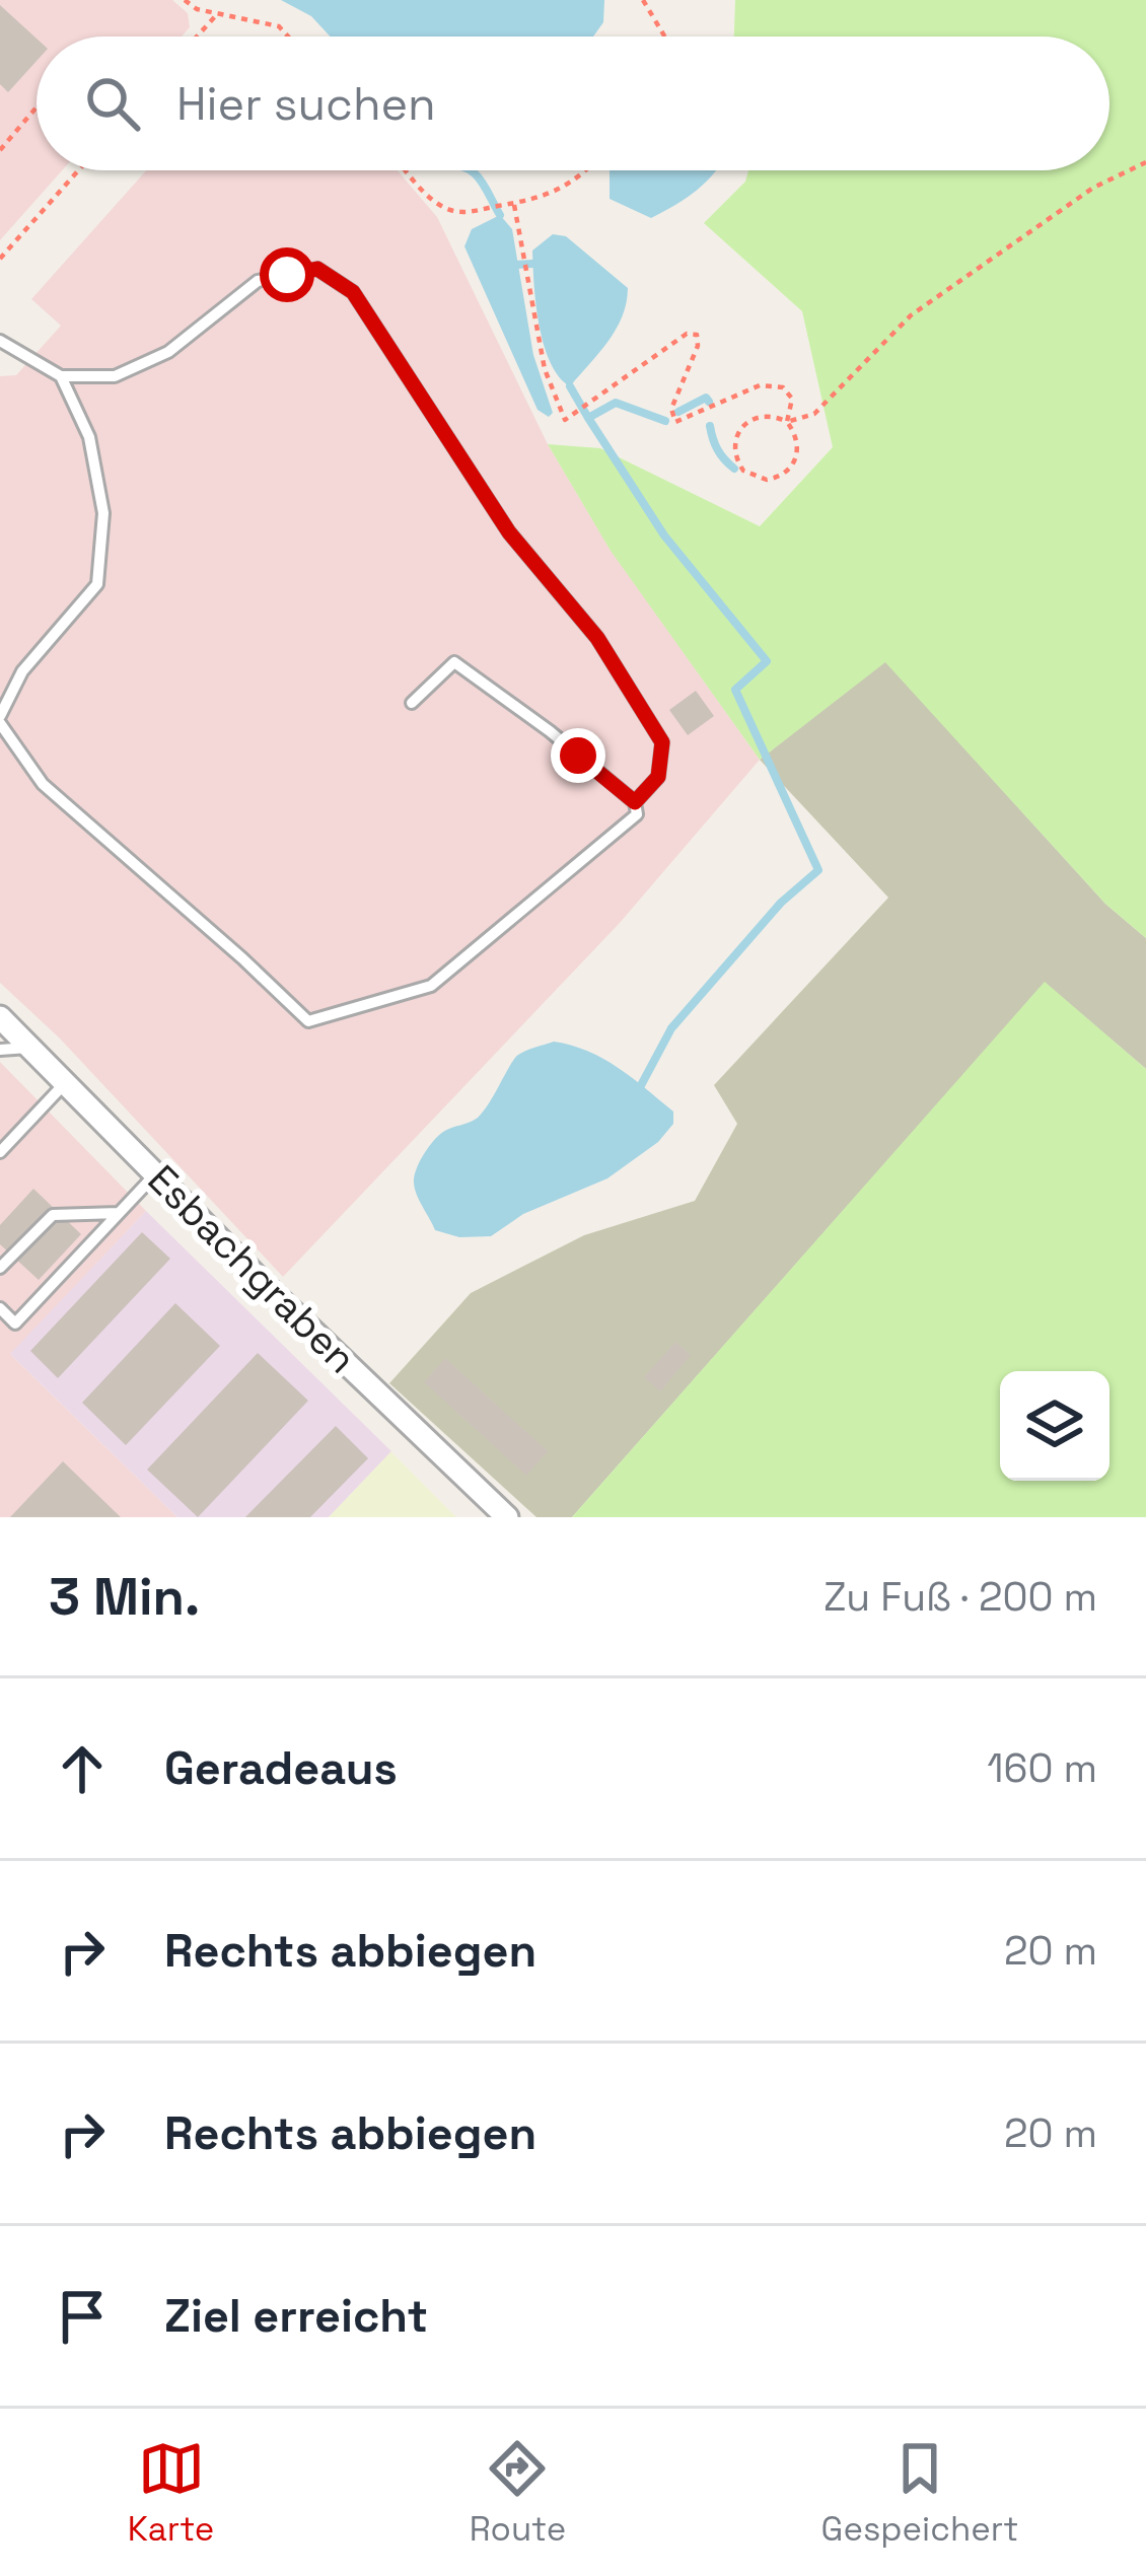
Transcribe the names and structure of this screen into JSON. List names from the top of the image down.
{
  "streets": {
    "street": ["Esbachgraben"]
  },
  "page": {
    "search": "Hier suchen",
    "heading": ["3 Min.", "Zu Fuß · 200 m"],
    "list": [
      ["Geradeaus", "160 m"],
      ["Rechts abbiegen", "20 m"],
      ["Rechts abbiegen", "20 m"],
      "Ziel erreicht"
    ],
    "nav": ["Karte", "Route", "Gespeichert"]
  }
}
